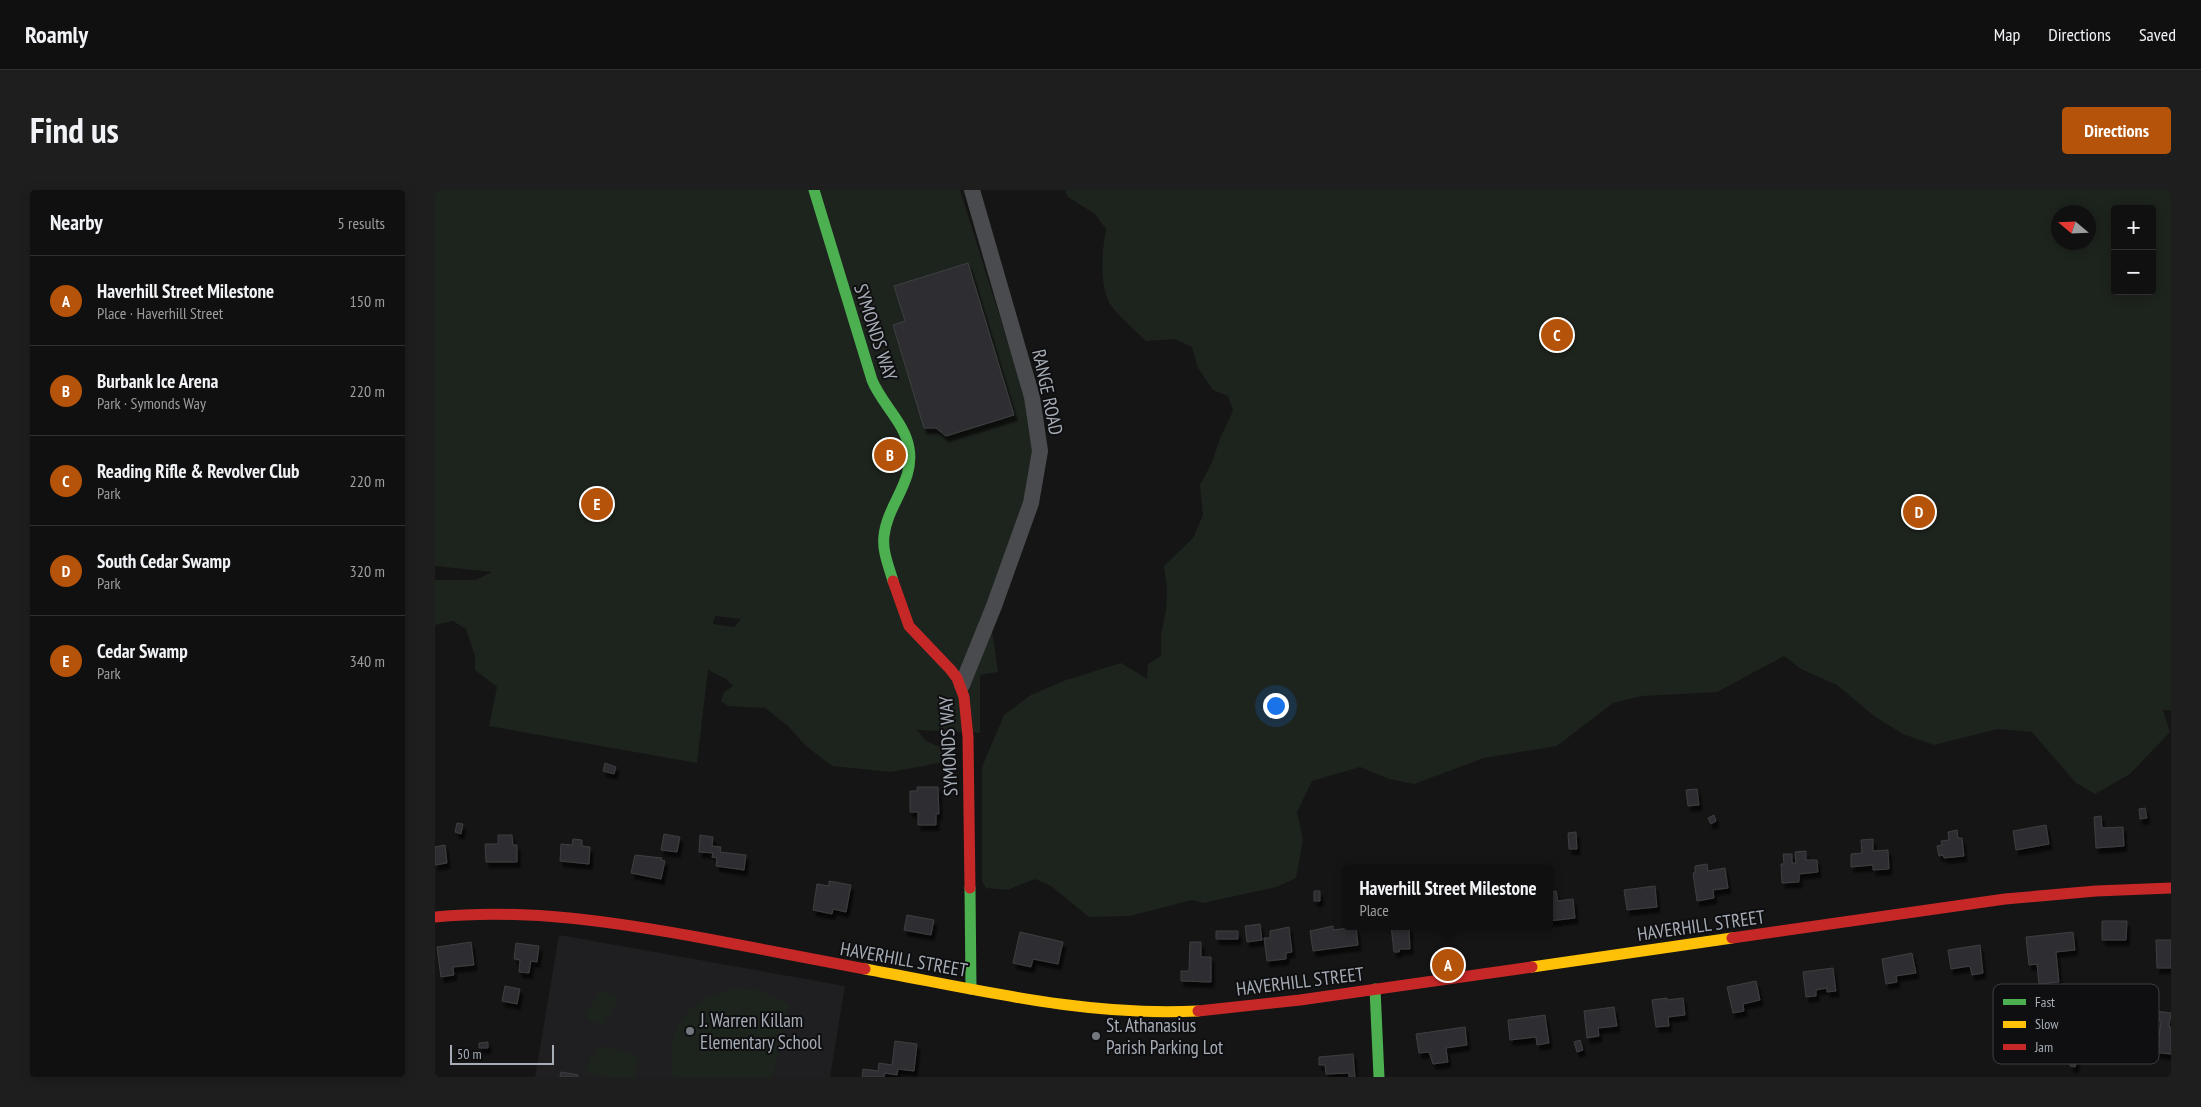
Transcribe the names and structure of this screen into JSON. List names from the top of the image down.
{
  "streets": {
    "street": ["SYMONDS WAY", "RANGE ROAD", "HAVERHILL STREET"]
  },
  "crossings": [
    ["SYMONDS WAY", "RANGE ROAD"],
    ["SYMONDS WAY", "HAVERHILL STREET"]
  ],
  "places": ["J. Warren Killam Elementary School", "St. Athanasius Parish Parking Lot"],
  "legend": ["Fast", "Slow", "Jam"],
  "scale_bar": "50 m",
  "north": "left",
  "page": {
    "header": "Roamly",
    "nav": ["Map", "Directions", "Saved"],
    "title": "Find us",
    "buttons": "Directions",
    "heading": ["Nearby", "5 results"],
    "map_buttons": ["+", "−"],
    "list": [
      {
        "mark": "A",
        "name": "Haverhill Street Milestone",
        "note": "Place · Haverhill Street",
        "value": "150 m"
      },
      {
        "mark": "B",
        "name": "Burbank Ice Arena",
        "note": "Park · Symonds Way",
        "value": "220 m"
      },
      {
        "mark": "C",
        "name": "Reading Rifle & Revolver Club",
        "note": "Park",
        "value": "220 m"
      },
      {
        "mark": "D",
        "name": "South Cedar Swamp",
        "note": "Park",
        "value": "320 m"
      },
      {
        "mark": "E",
        "name": "Cedar Swamp",
        "note": "Park",
        "value": "340 m"
      }
    ],
    "pins": [
      "C",
      "B",
      "E",
      "D",
      "A"
    ],
    "popup": ["Haverhill Street Milestone", "Place"],
    "scale": "50 m"
  }
}
